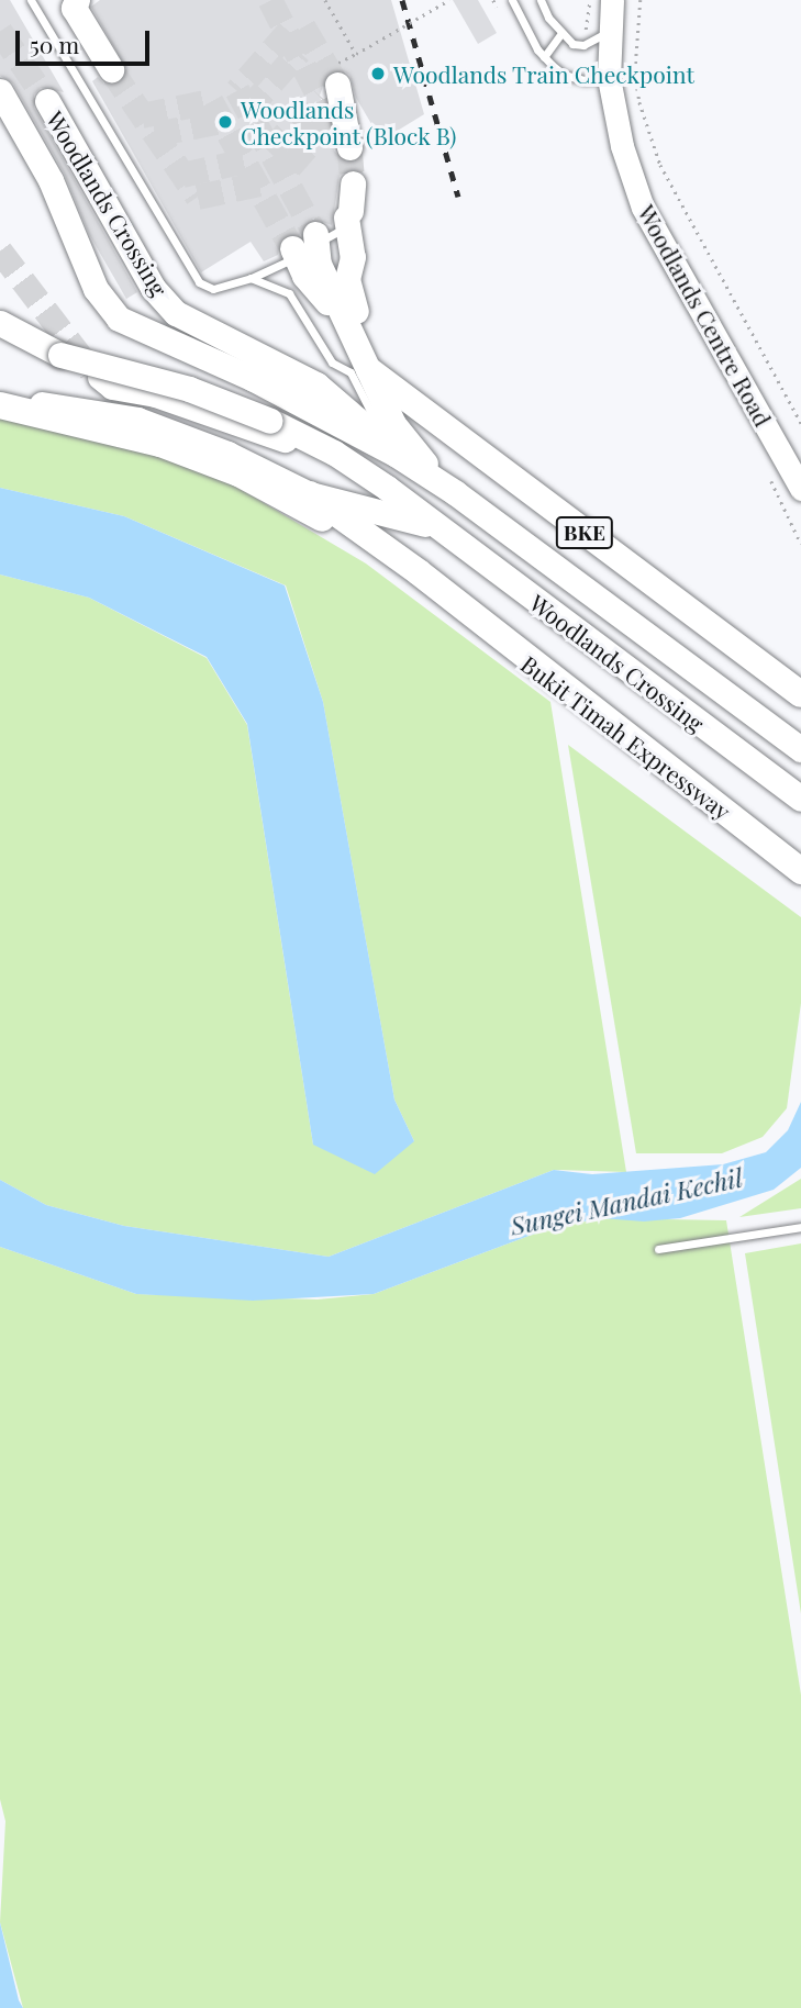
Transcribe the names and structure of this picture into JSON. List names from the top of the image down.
{
  "streets": {
    "highway": ["Woodlands Crossing", "BKE", "Bukit Timah Expressway"],
    "main road": ["Woodlands Centre Road"]
  },
  "crossings": [
    ["Woodlands Crossing", "BKE"]
  ],
  "water": ["Sungei Mandai Kechil"],
  "places": ["Woodlands Train Checkpoint", "Woodlands Checkpoint (Block B)"],
  "scale_bar": "50 m"
}
